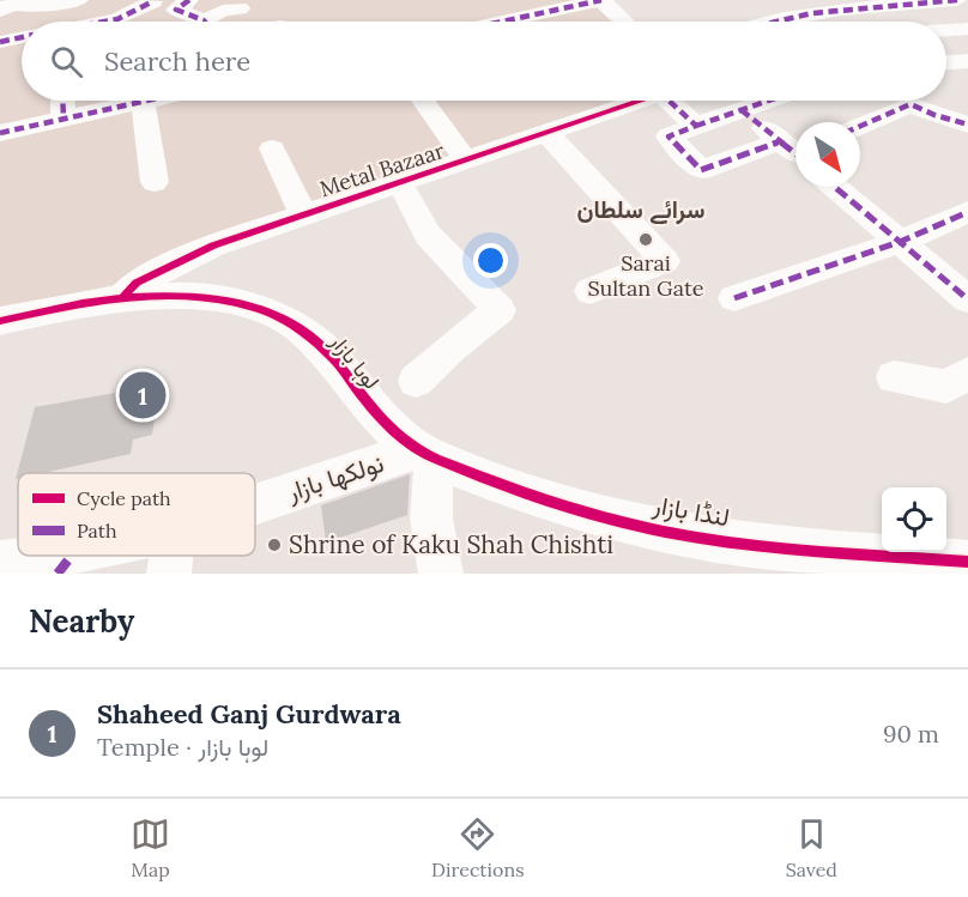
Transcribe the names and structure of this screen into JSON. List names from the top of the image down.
{
  "streets": {
    "street": [
      "Metal Bazaar",
      "لوہا بازار",
      "نولکھا بازار",
      "لنڈا بازار"
    ]
  },
  "crossings": [
    ["Metal Bazaar", "لوہا بازار"],
    ["لوہا بازار", "نولکھا بازار"],
    ["لوہا بازار", "لنڈا بازار"],
    ["نولکھا بازار", "لنڈا بازار"]
  ],
  "districts": ["سرائے سلطان"],
  "places": ["Sarai Sultan Gate", "Shrine of Kaku Shah Chishti"],
  "legend": ["Cycle path", "Path"],
  "north": "bottom right",
  "page": {
    "search": "Search here",
    "pins": "1",
    "heading": "Nearby",
    "list": [
      {
        "mark": "1",
        "name": "Shaheed Ganj Gurdwara",
        "note": "Temple · لوہا بازار",
        "value": "90 m"
      }
    ],
    "nav": ["Map", "Directions", "Saved"]
  }
}
